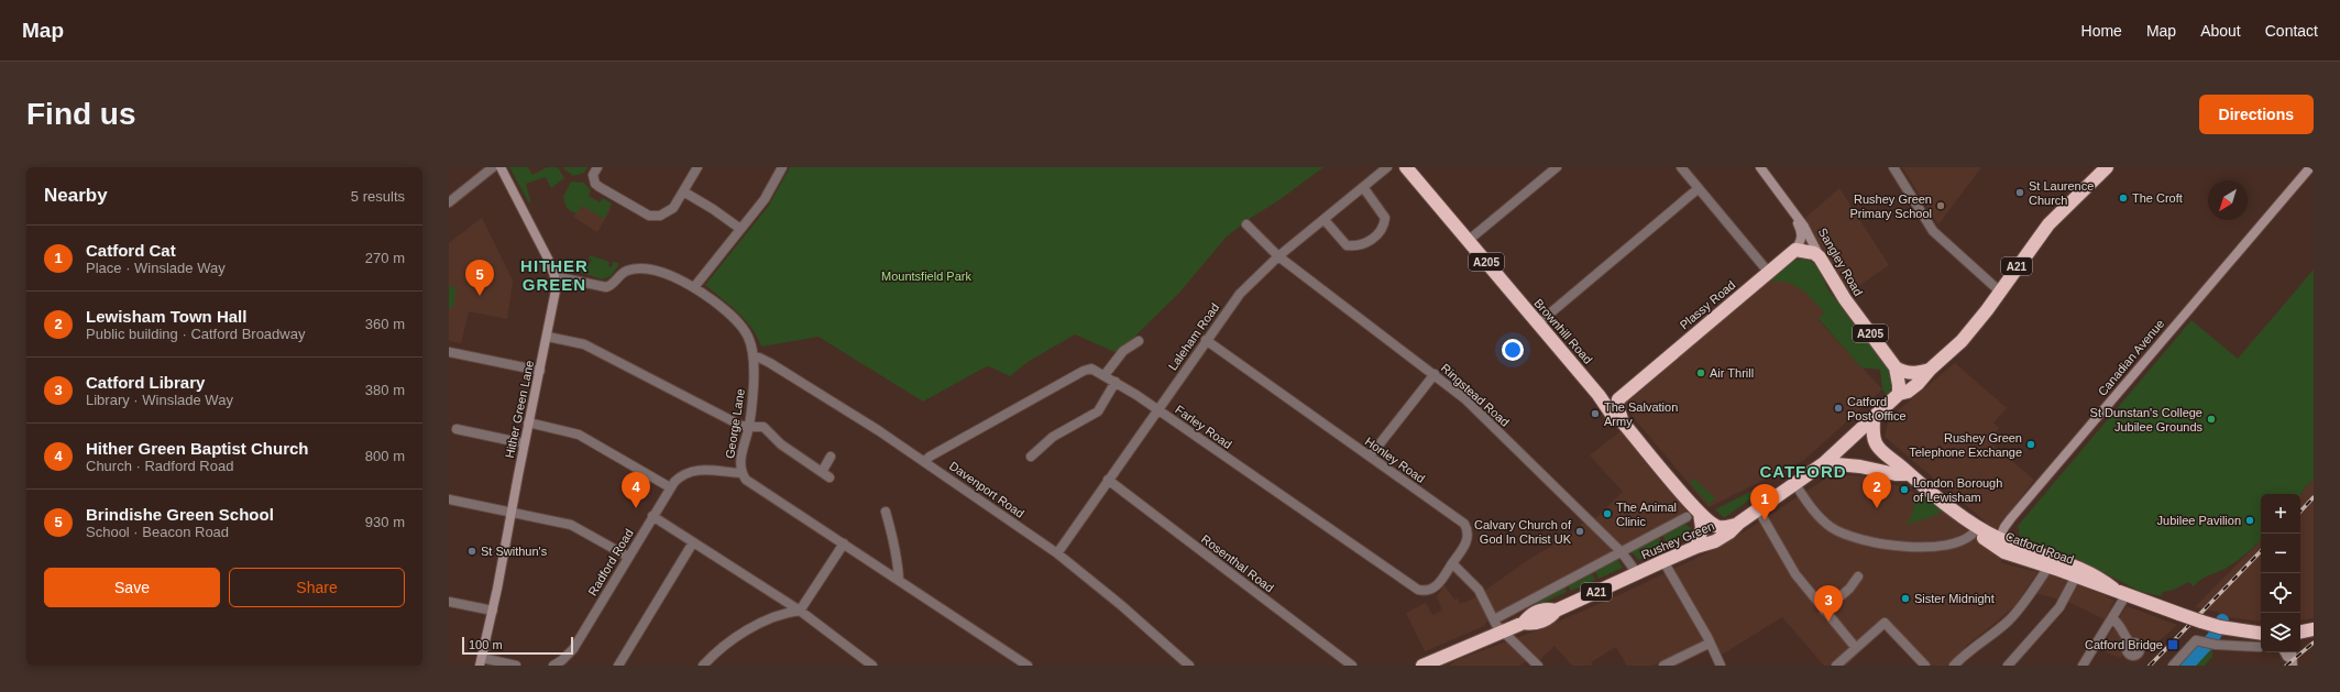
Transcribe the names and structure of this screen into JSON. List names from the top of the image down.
{
  "streets": {
    "highway": [
      "A205",
      "Sangley Road",
      "A21",
      "Plassy Road",
      "Brownhill Road",
      "Rushey Green",
      "Catford Road"
    ],
    "street": [
      "Laleham Road",
      "Canadian Avenue",
      "Ringstead Road",
      "Hither Green Lane",
      "George Lane",
      "Farley Road",
      "Honley Road",
      "Davenport Road",
      "Radford Road",
      "Rosenthal Road"
    ]
  },
  "crossings": [
    ["A205", "Plassy Road"],
    ["A205", "Brownhill Road"],
    ["Sangley Road", "A21"],
    ["Sangley Road", "Plassy Road"],
    ["Sangley Road", "Rushey Green"],
    ["A21", "Rushey Green"],
    ["Brownhill Road", "Rushey Green"],
    ["Laleham Road", "Ringstead Road"],
    ["Laleham Road", "Farley Road"],
    ["Laleham Road", "Honley Road"],
    ["Laleham Road", "Davenport Road"],
    ["Laleham Road", "Rosenthal Road"],
    ["Canadian Avenue", "Catford Road"],
    ["Ringstead Road", "Rushey Green"],
    ["Hither Green Lane", "George Lane"],
    ["George Lane", "Davenport Road"],
    ["George Lane", "Radford Road"],
    ["Farley Road", "Honley Road"],
    ["Farley Road", "Davenport Road"],
    ["Rushey Green", "Catford Road"]
  ],
  "districts": ["HITHER GREEN", "CATFORD"],
  "parks": ["Mountsfield Park"],
  "places": {
    "other": [
      "St Laurence Church",
      "The Croft",
      "Rushey Green Primary School",
      "Air Thrill",
      "Catford Post Office",
      "The Salvation Army",
      "St Dunstan's College Jubilee Grounds",
      "Rushey Green Telephone Exchange",
      "London Borough of Lewisham",
      "The Animal Clinic",
      "Jubilee Pavilion",
      "Calvary Church of God In Christ UK",
      "St Swithun's",
      "Sister Midnight"
    ],
    "transit": ["Catford Bridge"]
  },
  "scale_bar": "100 m",
  "north": "bottom left",
  "page": {
    "header": "Map",
    "nav": [
      "Home",
      "Map",
      "About",
      "Contact"
    ],
    "buttons": [
      "Directions",
      ["Save", "Share"]
    ],
    "title": "Find us",
    "heading": ["Nearby", "5 results"],
    "list": [
      {
        "mark": "1",
        "name": "Catford Cat",
        "note": "Place · Winslade Way",
        "value": "270 m"
      },
      {
        "mark": "2",
        "name": "Lewisham Town Hall",
        "note": "Public building · Catford Broadway",
        "value": "360 m"
      },
      {
        "mark": "3",
        "name": "Catford Library",
        "note": "Library · Winslade Way",
        "value": "380 m"
      },
      {
        "mark": "4",
        "name": "Hither Green Baptist Church",
        "note": "Church · Radford Road",
        "value": "800 m"
      },
      {
        "mark": "5",
        "name": "Brindishe Green School",
        "note": "School · Beacon Road",
        "value": "930 m"
      }
    ],
    "pins": [
      "5",
      "2",
      "4",
      "1",
      "3"
    ],
    "map_buttons": ["+", "−"],
    "scale": "100 m"
  }
}
